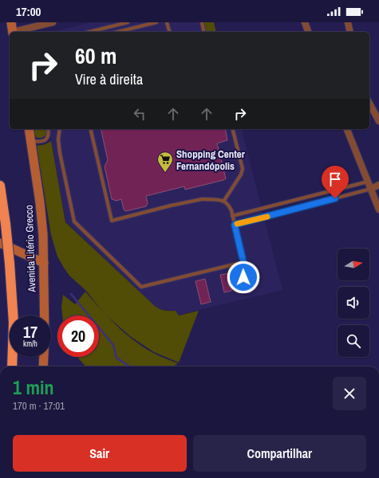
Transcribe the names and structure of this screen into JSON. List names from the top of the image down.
{
  "streets": {
    "main road": ["Avenida Litério Grecco"]
  },
  "places": {
    "supermarket": ["Shopping Center Fernandópolis"]
  },
  "north": "right",
  "page": {
    "status": "17:00",
    "turn": ["60 m", "Vire à direita"],
    "speed": "17 km/h",
    "limit": "20",
    "heading": ["1 min", "170 m · 17:01"],
    "buttons": ["Sair", "Compartilhar"]
  }
}
